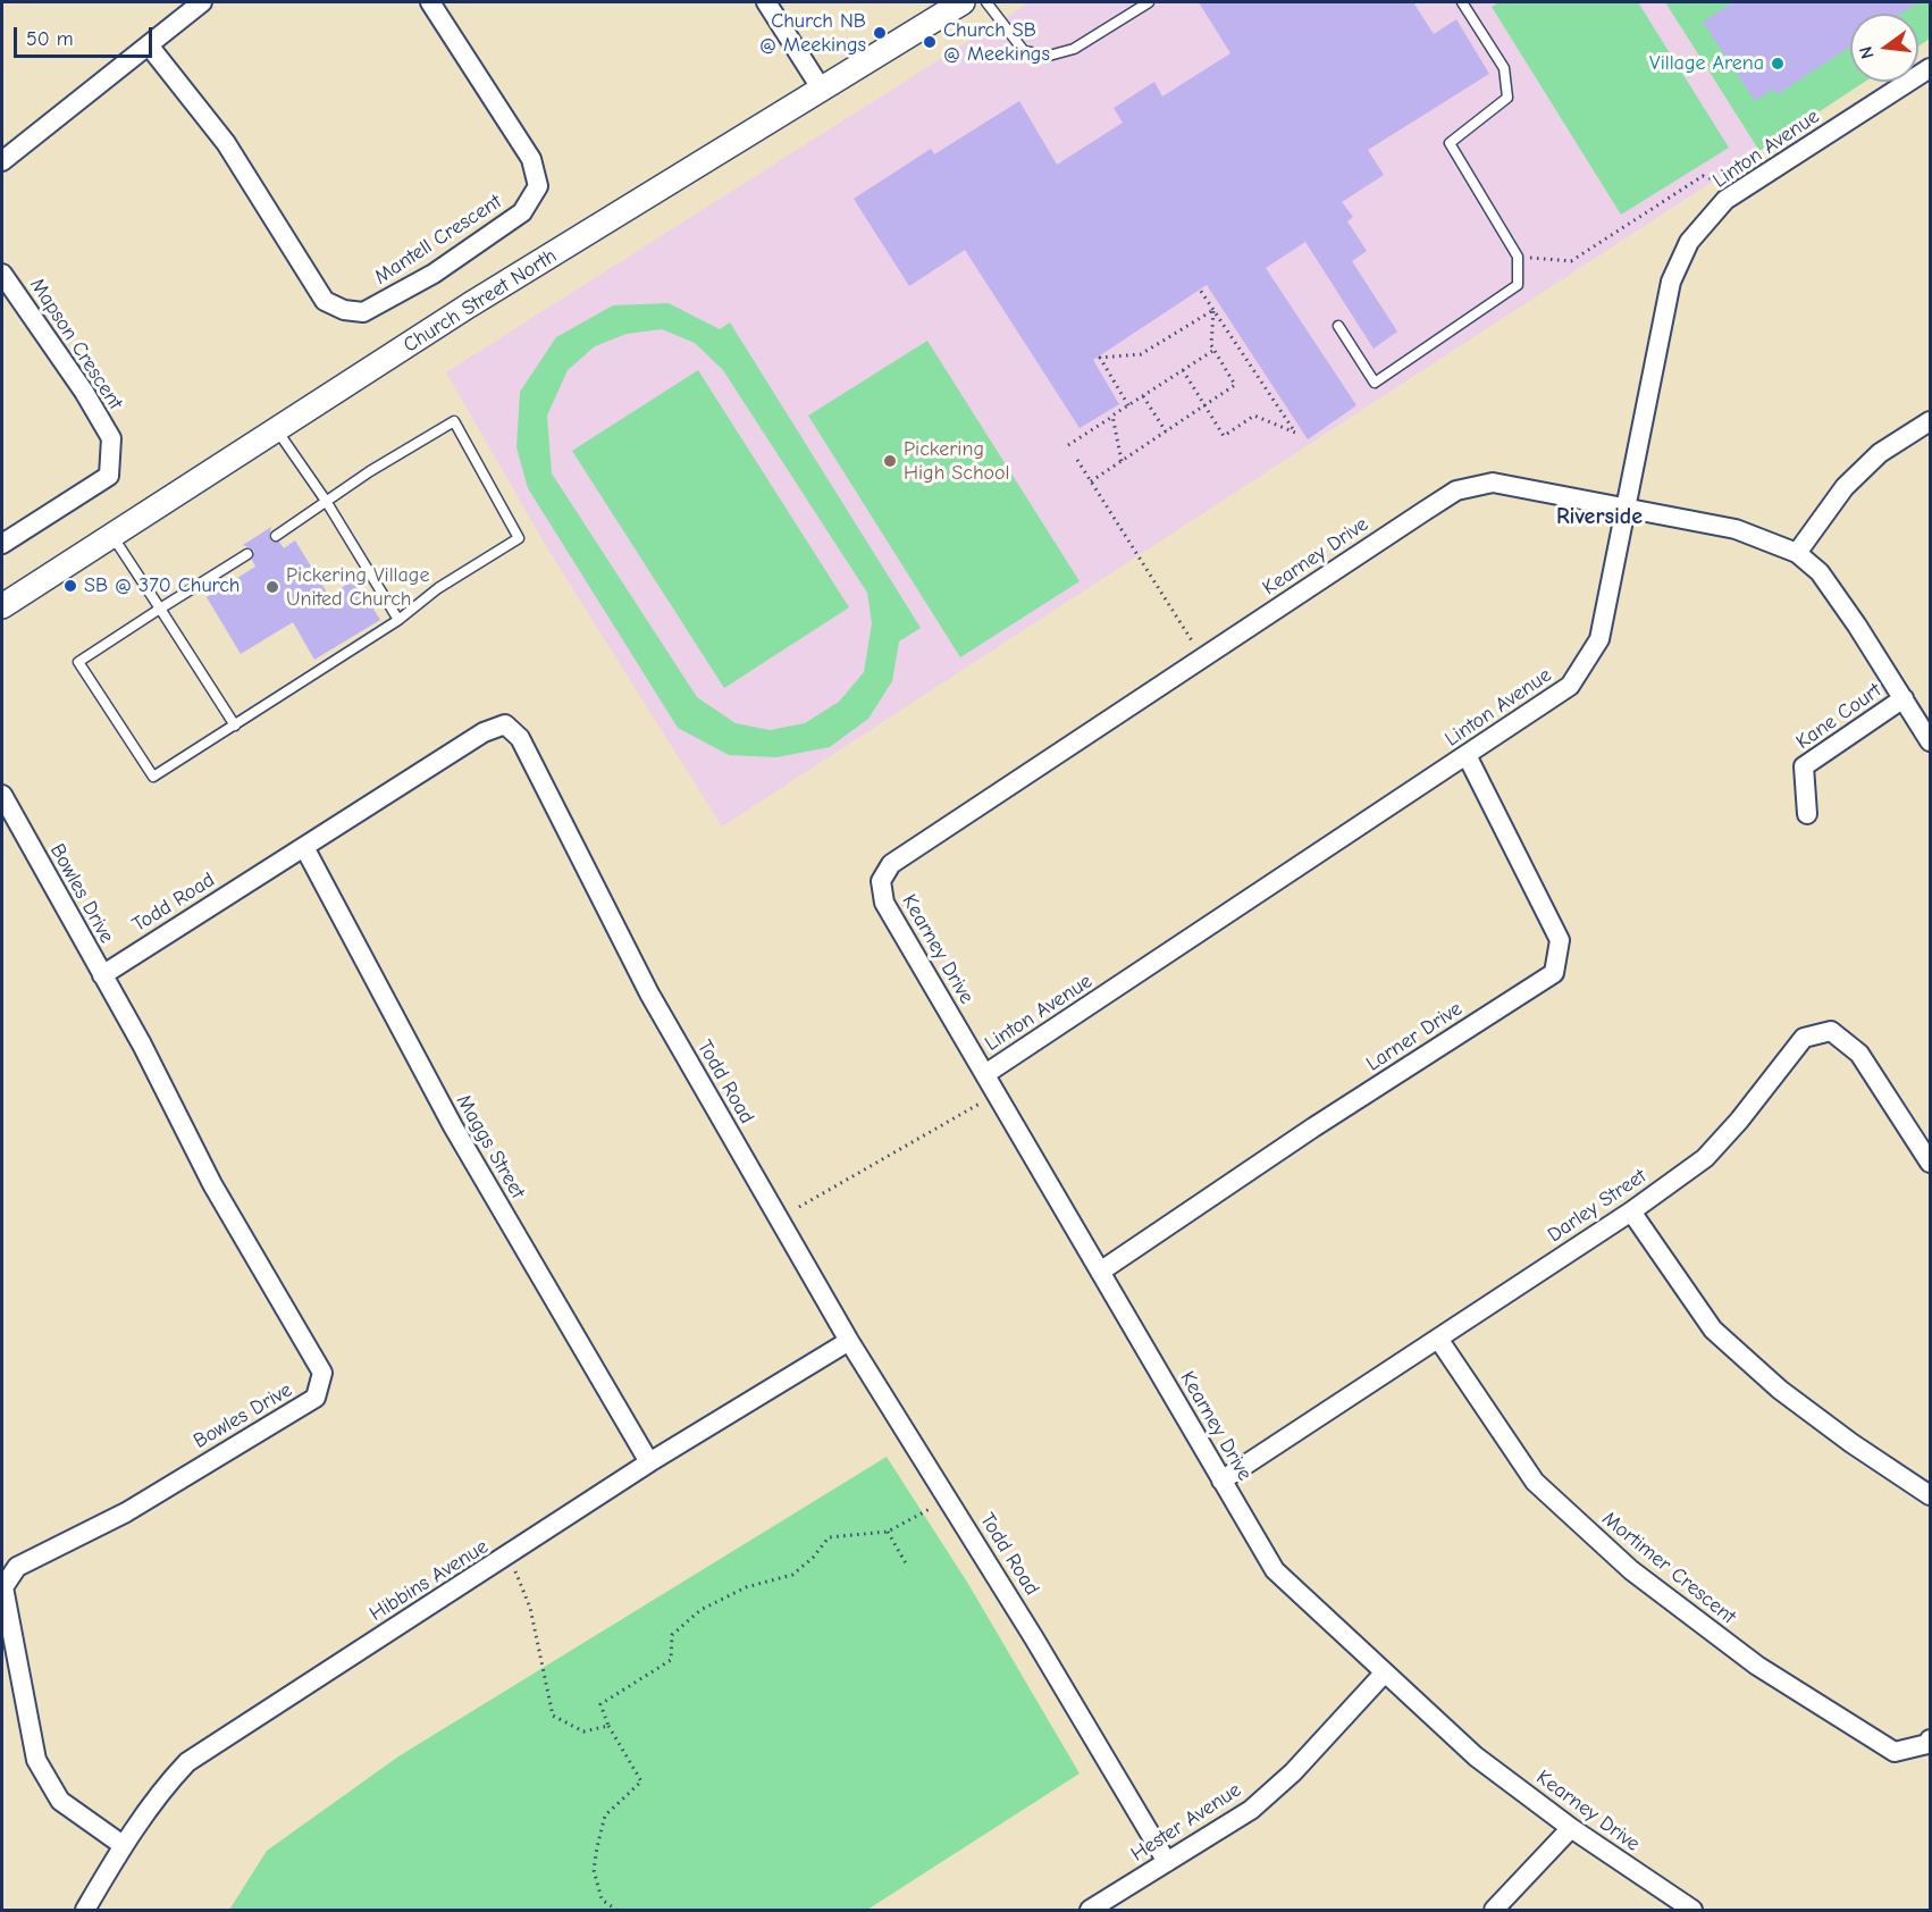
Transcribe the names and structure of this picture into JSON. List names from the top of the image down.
{
  "streets": {
    "street": [
      "Linton Avenue",
      "Mantell Crescent",
      "Church Street North",
      "Mapson Crescent",
      "Kearney Drive",
      "Kane Court",
      "Bowles Drive",
      "Todd Road",
      "Larner Drive",
      "Maggs Street",
      "Darley Street",
      "Mortimer Crescent",
      "Hibbins Avenue",
      "Hester Avenue"
    ]
  },
  "crossings": [
    ["Linton Avenue", "Kearney Drive"],
    ["Linton Avenue", "Larner Drive"],
    ["Kearney Drive", "Kane Court"],
    ["Kearney Drive", "Larner Drive"],
    ["Kearney Drive", "Darley Street"],
    ["Kearney Drive", "Hester Avenue"],
    ["Bowles Drive", "Todd Road"],
    ["Bowles Drive", "Hibbins Avenue"],
    ["Todd Road", "Maggs Street"],
    ["Todd Road", "Hibbins Avenue"],
    ["Todd Road", "Hester Avenue"],
    ["Maggs Street", "Hibbins Avenue"],
    ["Darley Street", "Mortimer Crescent"]
  ],
  "districts": ["Riverside"],
  "places": [
    "Church NB @ Meekings",
    "Church SB @ Meekings",
    "Village Arena",
    "Pickering High School",
    "SB @ 370 Church",
    "Pickering Village United Church"
  ],
  "scale_bar": "50 m",
  "north": "left"
}
